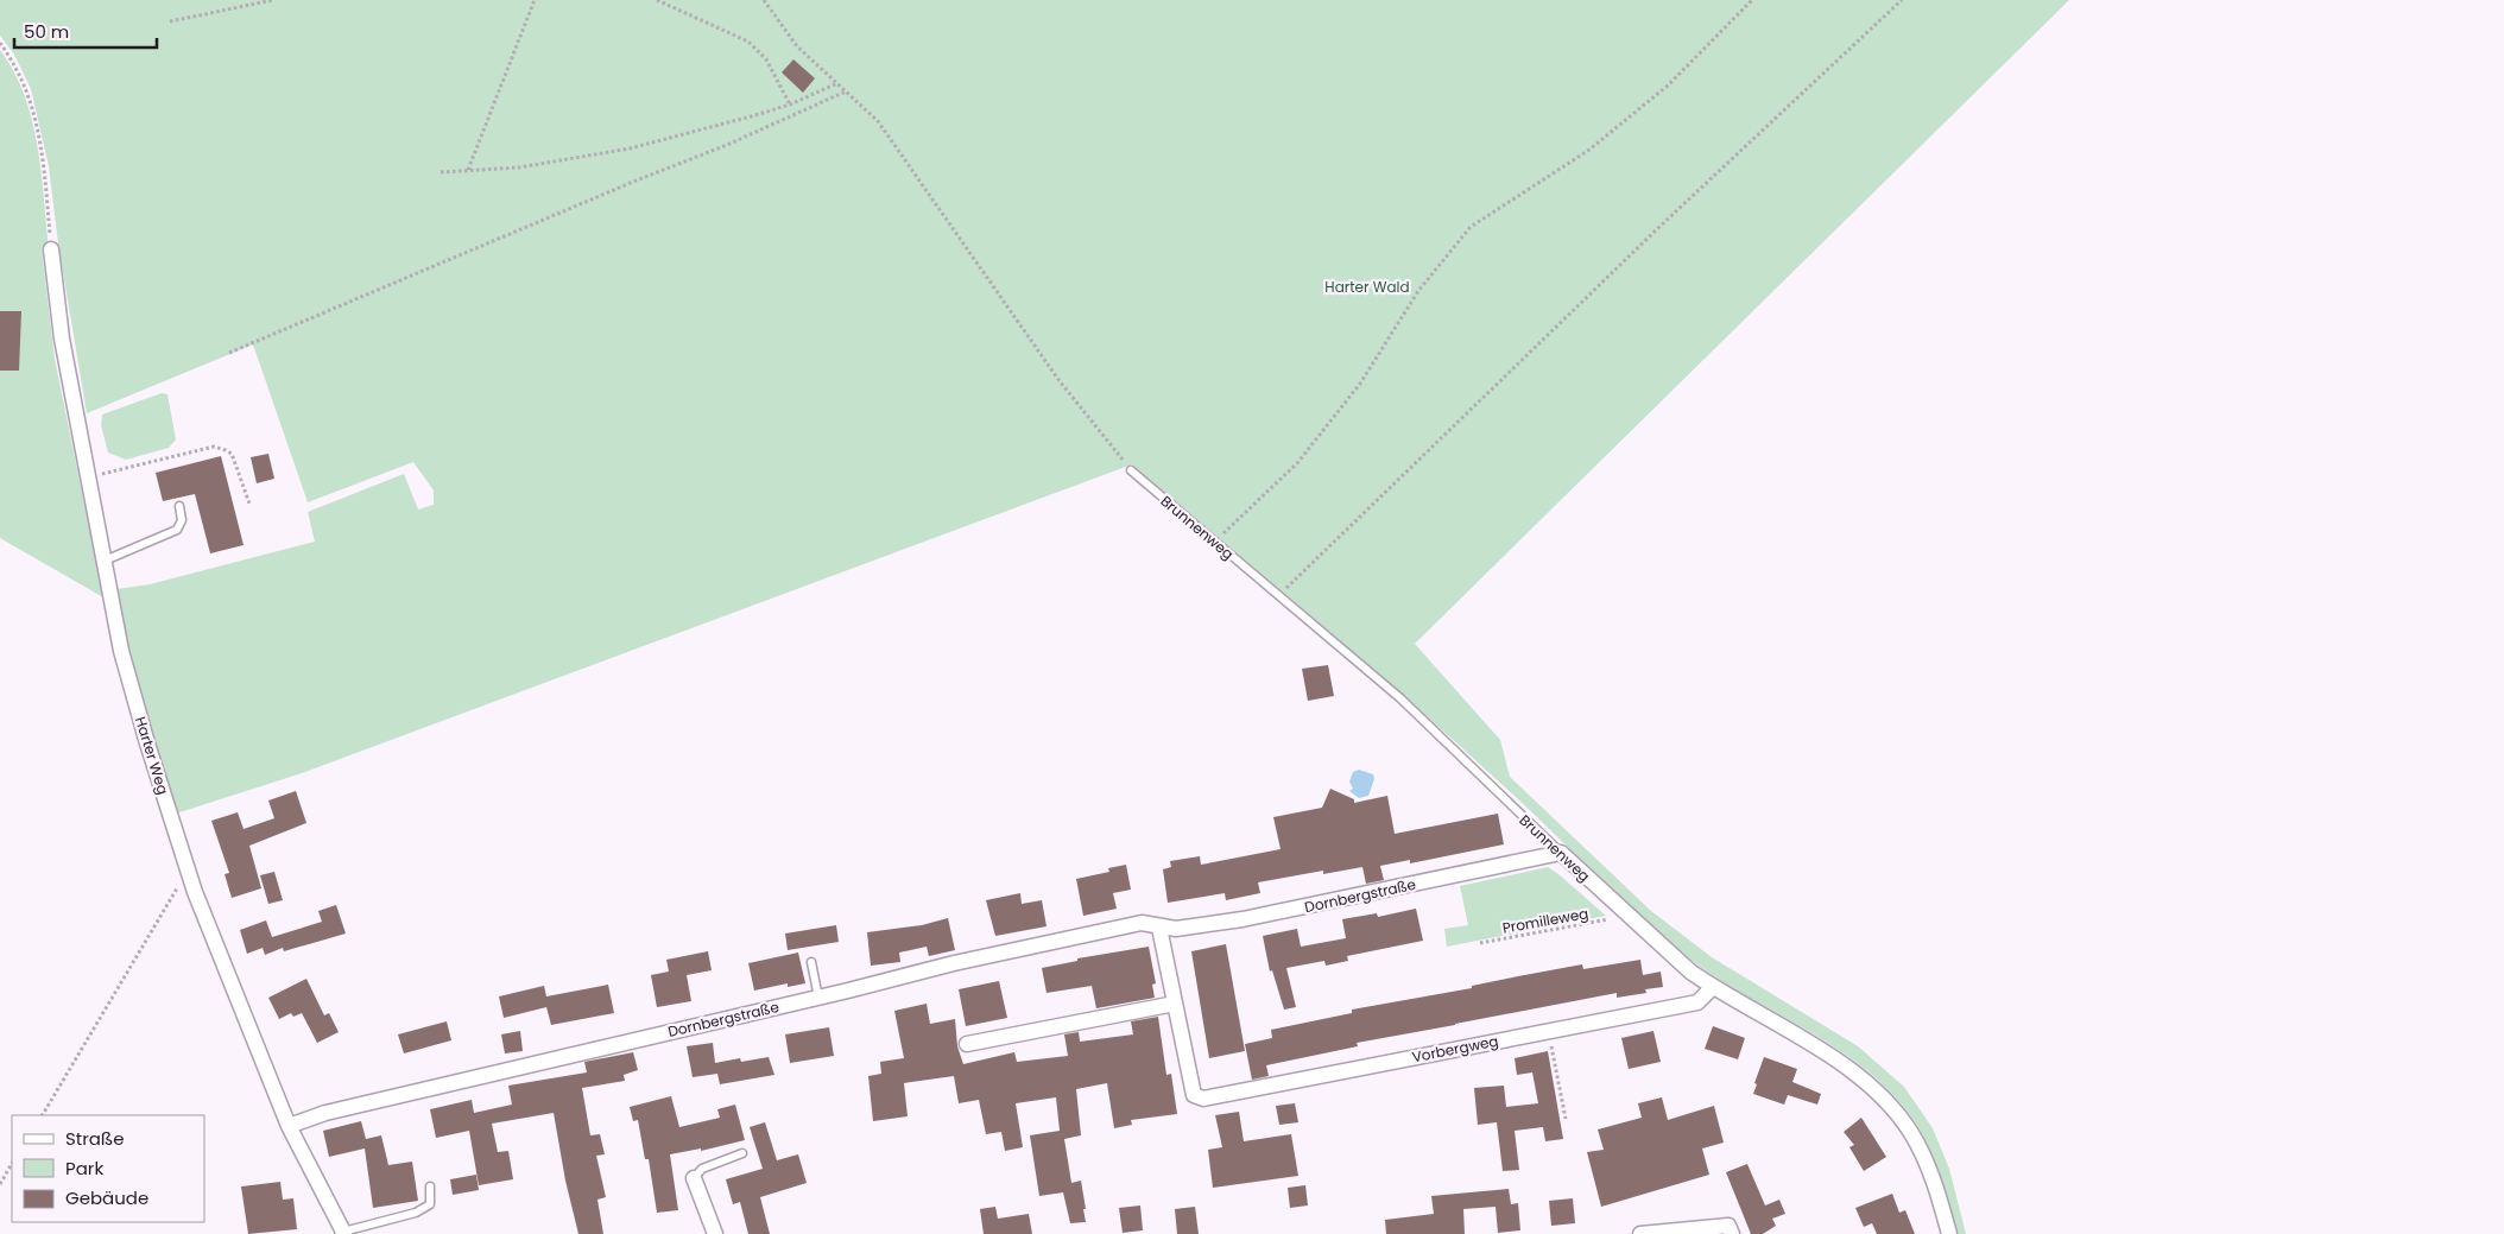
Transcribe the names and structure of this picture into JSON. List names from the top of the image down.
{
  "streets": {
    "street": [
      "Brunnenweg",
      "Harter Weg",
      "Dornbergstraße",
      "Vorbergweg"
    ],
    "path": ["Promilleweg"]
  },
  "crossings": [
    ["Brunnenweg", "Dornbergstraße"],
    ["Brunnenweg", "Vorbergweg"],
    ["Harter Weg", "Dornbergstraße"]
  ],
  "parks": ["Harter Wald"],
  "legend": ["Straße", "Park", "Gebäude"],
  "scale_bar": "50 m"
}
